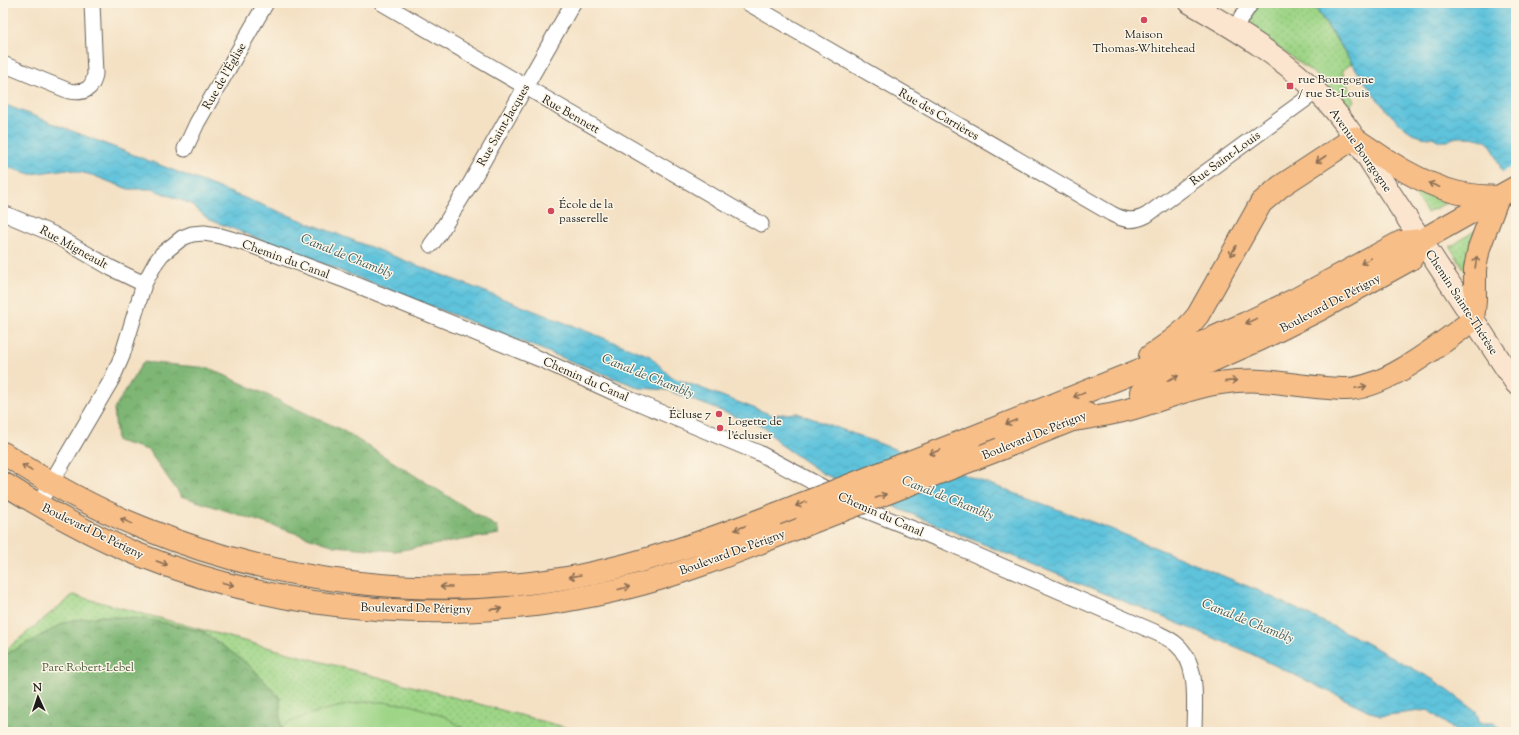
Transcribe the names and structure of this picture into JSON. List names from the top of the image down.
{
  "streets": {
    "main road": ["Boulevard De Périgny"],
    "street": [
      "Rue de l'Église",
      "Rue Bennett",
      "Rue des Carrières",
      "Rue Saint-Jacques",
      "Avenue Bourgogne",
      "Rue Saint-Louis",
      "Rue Migneault",
      "Chemin du Canal",
      "Chemin Sainte-Thérèse"
    ]
  },
  "crossings": [
    ["Rue Bennett", "Rue Saint-Jacques"],
    ["Rue des Carrières", "Rue Saint-Louis"],
    ["Avenue Bourgogne", "Rue Saint-Louis"],
    ["Avenue Bourgogne", "Chemin Sainte-Thérèse"],
    ["Avenue Bourgogne", "Boulevard De Périgny"],
    ["Rue Migneault", "Chemin du Canal"],
    ["Chemin du Canal", "Boulevard De Périgny"],
    ["Chemin Sainte-Thérèse", "Boulevard De Périgny"]
  ],
  "water": ["Canal de Chambly"],
  "parks": ["Parc Robert-Lebel"],
  "places": {
    "other": [
      "Maison Thomas-Whitehead",
      "École de la passerelle",
      "Écluse 7",
      "Logette de l'éclusier"
    ],
    "transit": ["rue Bourgogne / rue St-Louis"]
  },
  "north": "top"
}
